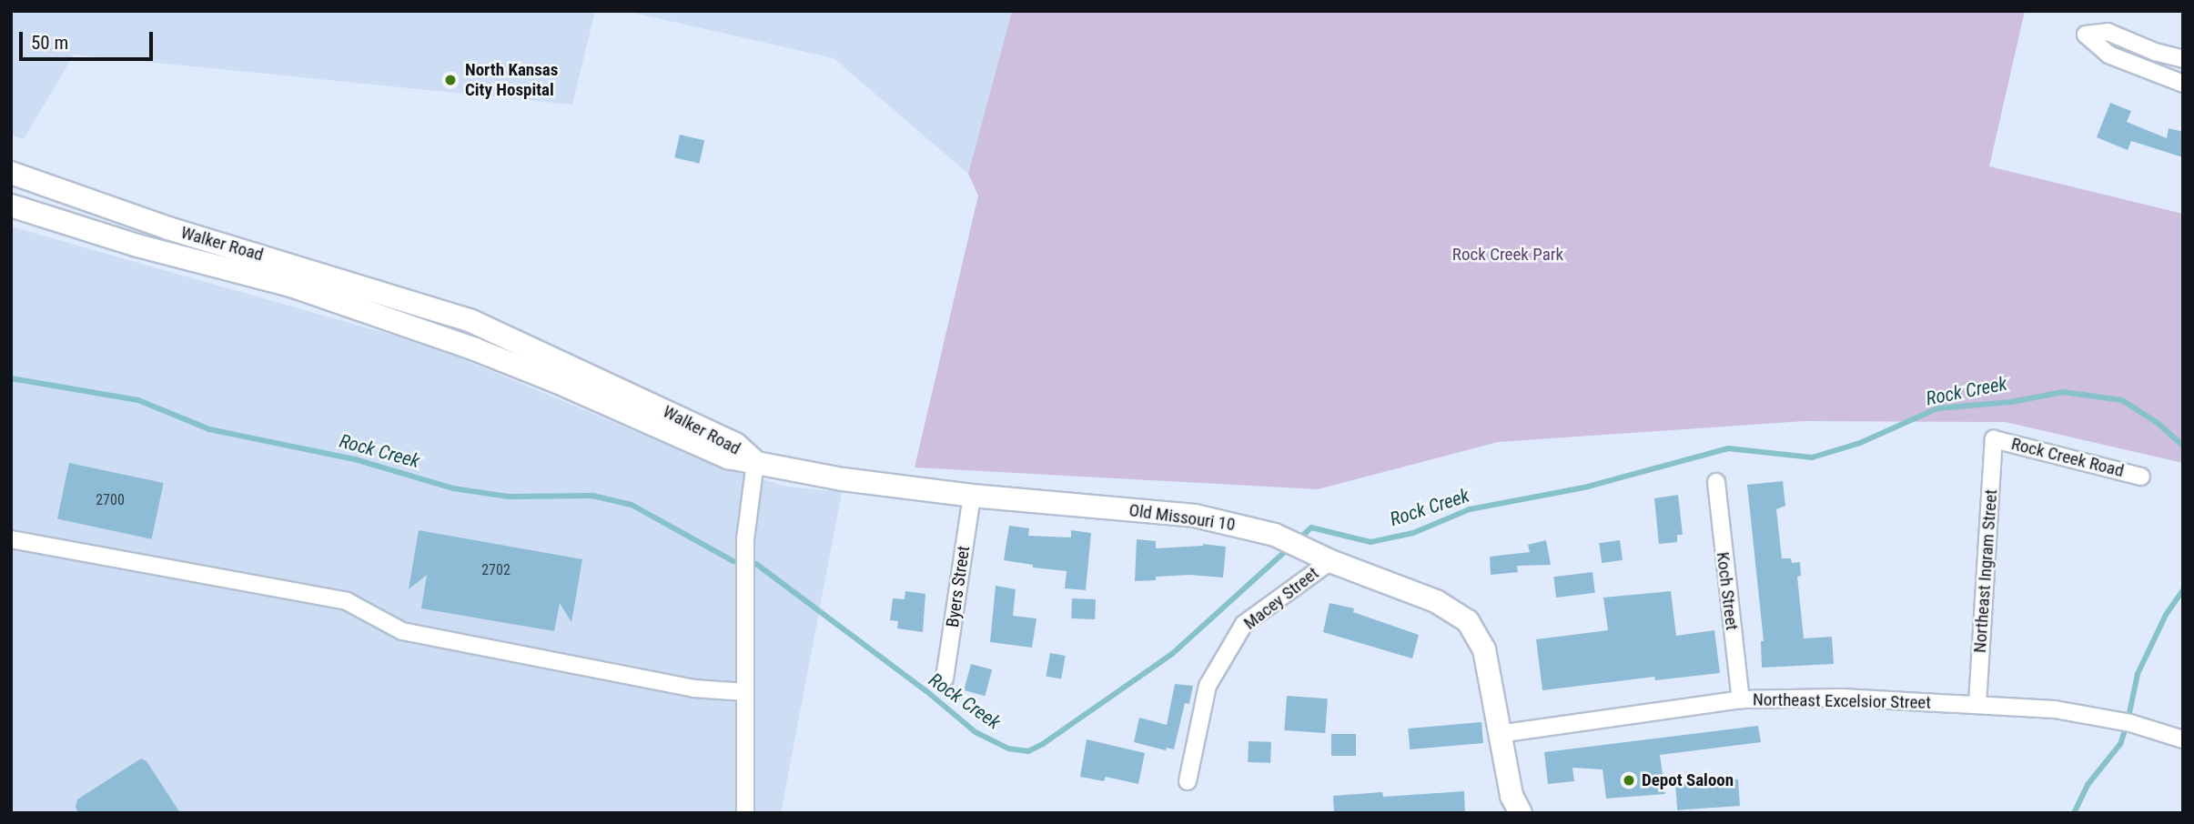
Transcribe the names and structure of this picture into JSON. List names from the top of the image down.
{
  "streets": {
    "street": [
      "Walker Road",
      "Rock Creek Road",
      "Old Missouri 10",
      "Northeast Ingram Street",
      "Byers Street",
      "Koch Street",
      "Macey Street",
      "Northeast Excelsior Street"
    ]
  },
  "crossings": [
    ["Walker Road", "Old Missouri 10"],
    ["Rock Creek Road", "Northeast Ingram Street"],
    ["Old Missouri 10", "Byers Street"],
    ["Old Missouri 10", "Macey Street"],
    ["Old Missouri 10", "Northeast Excelsior Street"],
    ["Northeast Ingram Street", "Northeast Excelsior Street"],
    ["Koch Street", "Northeast Excelsior Street"]
  ],
  "water": ["Rock Creek"],
  "parks": ["Rock Creek Park"],
  "places": ["North Kansas City Hospital", "Depot Saloon"],
  "house_numbers": ["2700", "2702"],
  "scale_bar": "50 m"
}
